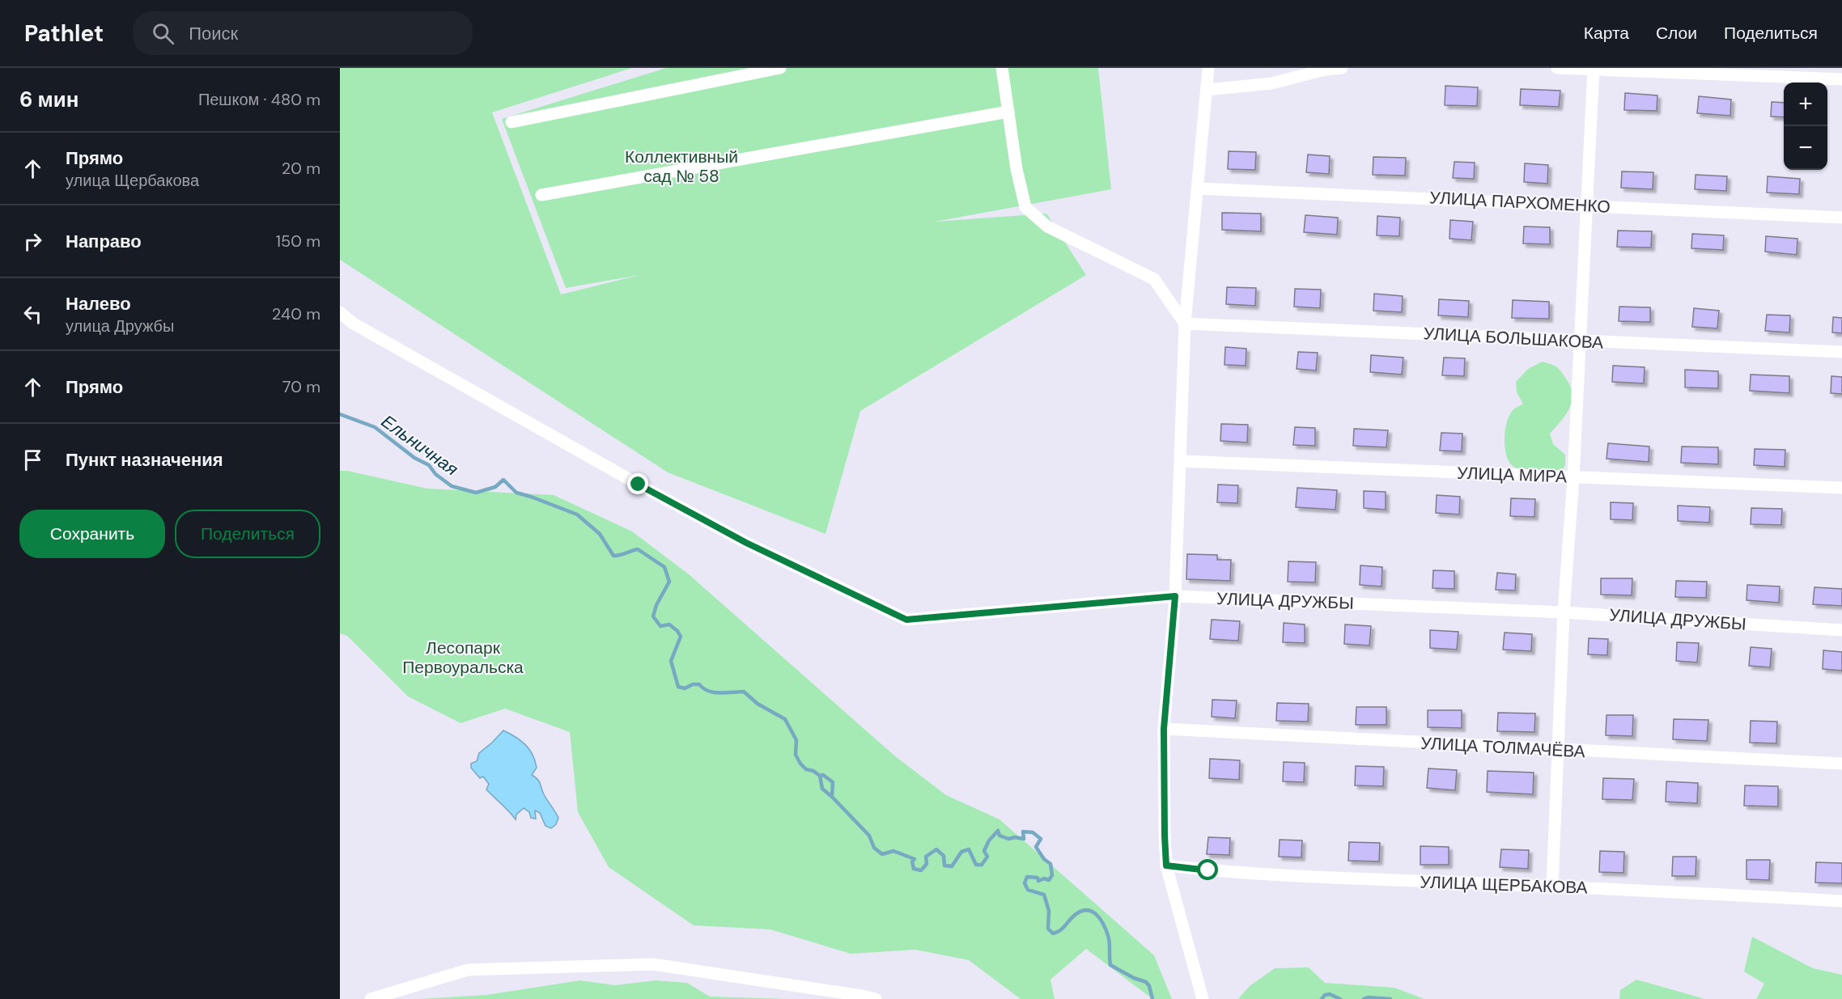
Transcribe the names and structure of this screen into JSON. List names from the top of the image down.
{
  "streets": {
    "street": [
      "УЛИЦА ПАРХОМЕНКО",
      "УЛИЦА БОЛЬШАКОВА",
      "УЛИЦА МИРА",
      "УЛИЦА ДРУЖБЫ",
      "УЛИЦА ТОЛМАЧЁВА",
      "УЛИЦА ЩЕРБАКОВА"
    ]
  },
  "water": ["Ельничная"],
  "parks": ["Коллективный сад № 58", "Лесопарк Первоуральска"],
  "page": {
    "header": "Pathlet",
    "search": "Поиск",
    "nav": ["Карта", "Слои", "Поделиться"],
    "heading": ["6 мин", "Пешком · 480 m"],
    "map_buttons": ["+", "−"],
    "list": [
      ["Прямо", "улица Щербакова", "20 m"],
      ["Направо", "150 m"],
      ["Налево", "улица Дружбы", "240 m"],
      ["Прямо", "70 m"],
      "Пункт назначения"
    ],
    "buttons": ["Сохранить", "Поделиться"]
  }
}
